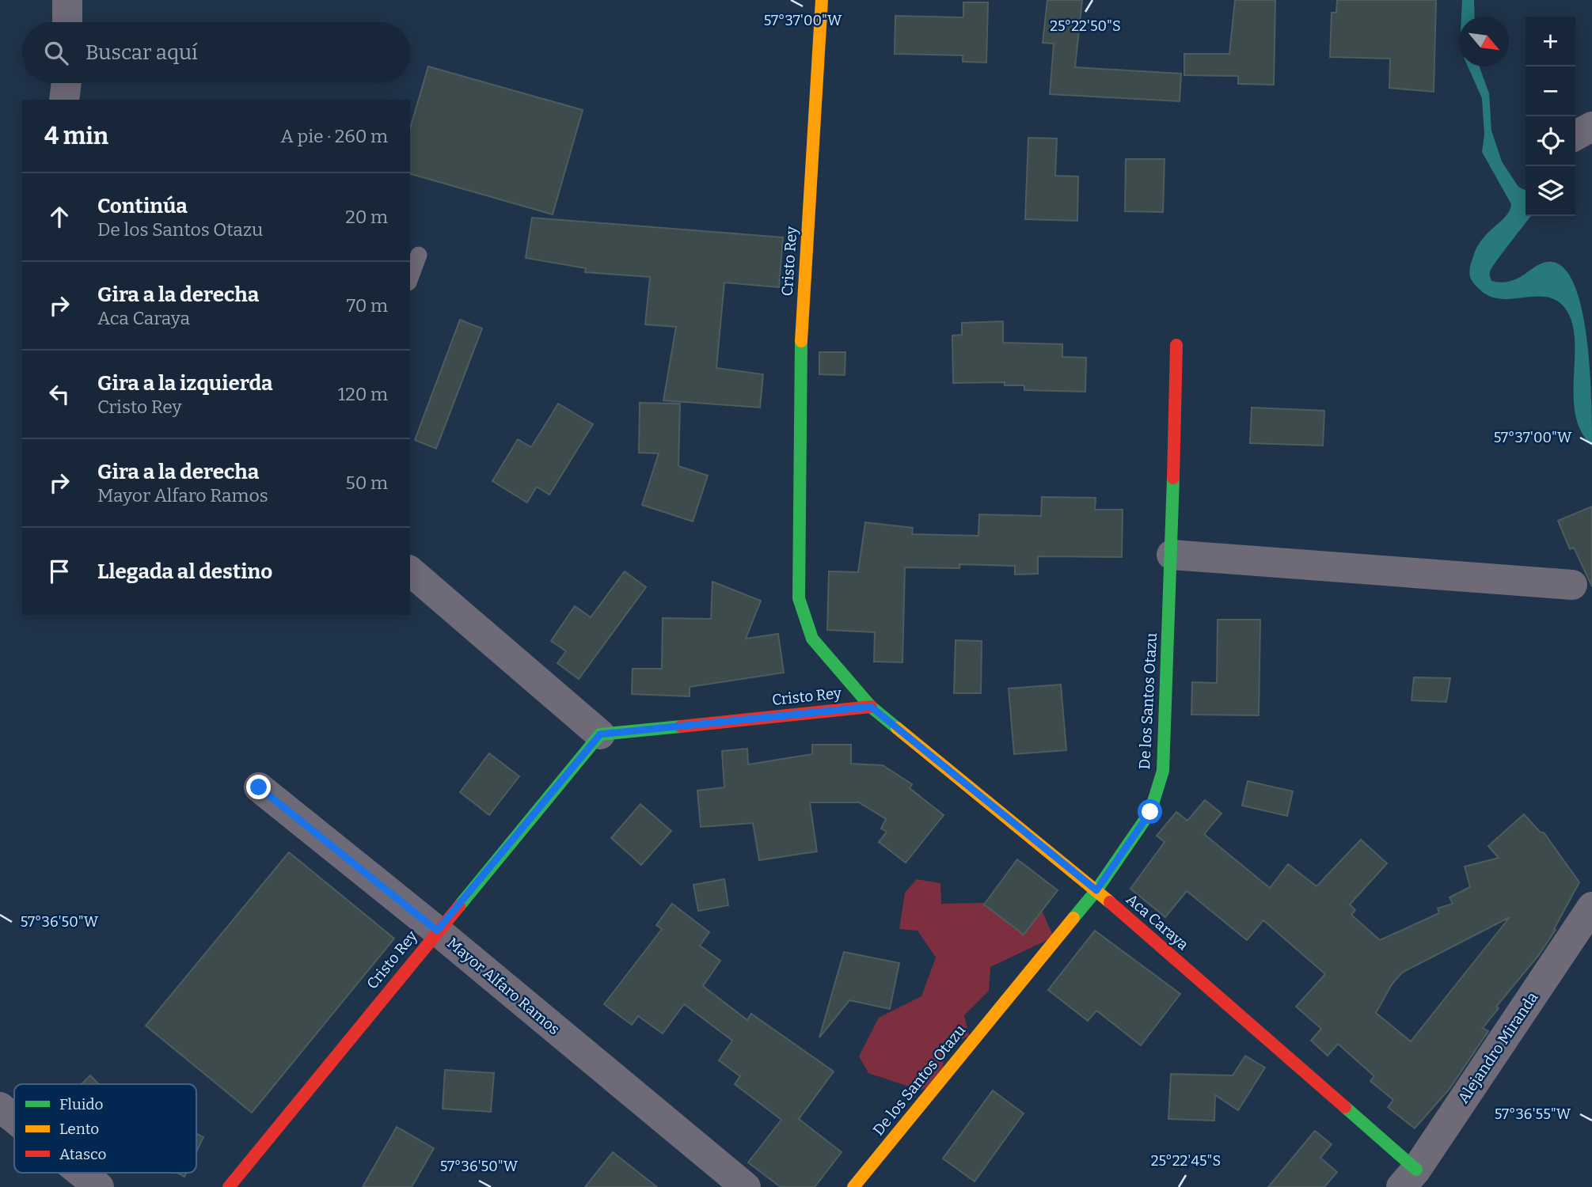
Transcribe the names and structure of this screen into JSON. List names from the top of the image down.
{
  "streets": {
    "street": [
      "Cristo Rey",
      "De los Santos Otazu",
      "Aca Caraya",
      "Mayor Alfaro Ramos",
      "Alejandro Miranda"
    ]
  },
  "crossings": [
    ["Cristo Rey", "Aca Caraya"],
    ["Cristo Rey", "Mayor Alfaro Ramos"],
    ["De los Santos Otazu", "Aca Caraya"],
    ["Aca Caraya", "Alejandro Miranda"]
  ],
  "legend": ["Fluido", "Lento", "Atasco"],
  "north": "bottom right",
  "page": {
    "map_buttons": ["+", "−"],
    "search": "Buscar aquí",
    "heading": ["4 min", "A pie · 260 m"],
    "list": [
      ["Continúa", "De los Santos Otazu", "20 m"],
      ["Gira a la derecha", "Aca Caraya", "70 m"],
      ["Gira a la izquierda", "Cristo Rey", "120 m"],
      ["Gira a la derecha", "Mayor Alfaro Ramos", "50 m"],
      "Llegada al destino"
    ]
  },
  "coordinates": [
    "57°37'00\"W",
    "25°22'50\"S",
    "57°36'50\"W",
    "57°36'55\"W",
    "25°22'45\"S"
  ]
}
